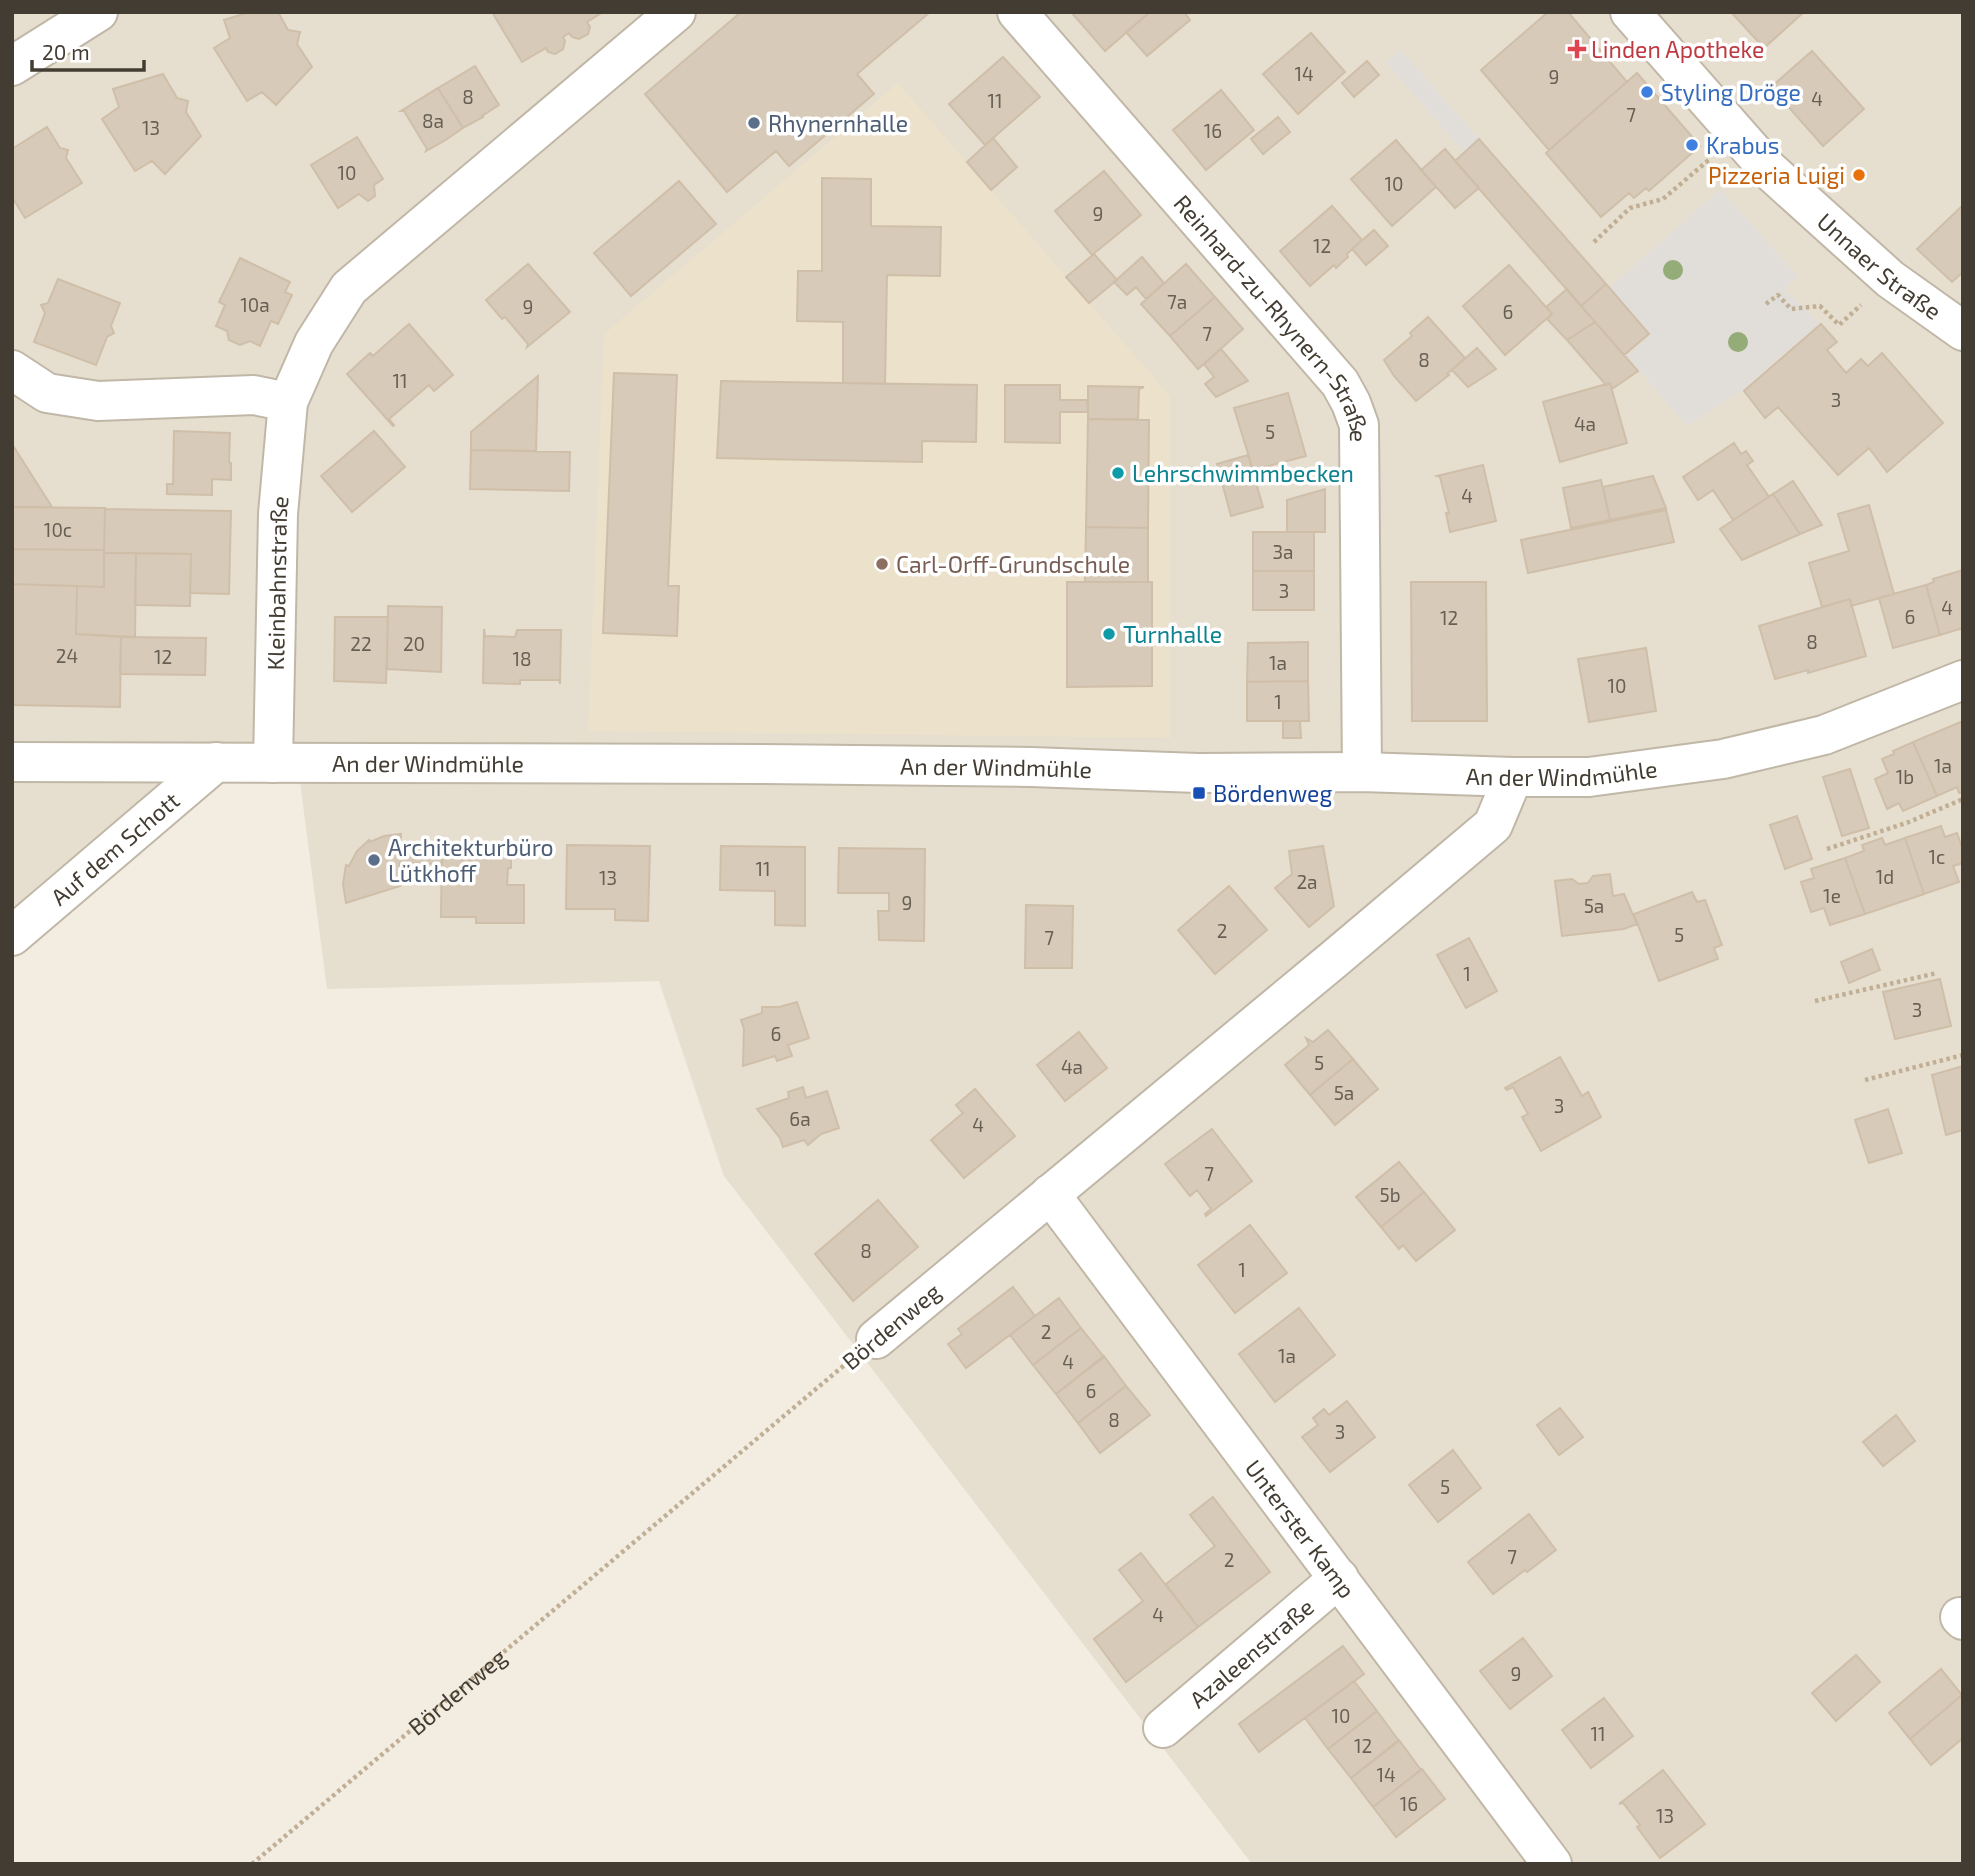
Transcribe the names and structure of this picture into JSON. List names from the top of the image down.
{
  "streets": {
    "street": [
      "Unnaer Straße",
      "Reinhard-zu-Rhynern-Straße",
      "Kleinbahnstraße",
      "An der Windmühle",
      "Auf dem Schott",
      "Bördenweg",
      "Unterster Kamp",
      "Azaleenstraße"
    ]
  },
  "crossings": [
    ["Reinhard-zu-Rhynern-Straße", "An der Windmühle"],
    ["Kleinbahnstraße", "An der Windmühle"],
    ["An der Windmühle", "Auf dem Schott"],
    ["An der Windmühle", "Bördenweg"],
    ["Bördenweg", "Unterster Kamp"],
    ["Unterster Kamp", "Azaleenstraße"]
  ],
  "places": {
    "health": ["Linden Apotheke"],
    "other": [
      "Styling Dröge",
      "Rhynernhalle",
      "Krabus",
      "Pizzeria Luigi",
      "Lehrschwimmbecken",
      "Carl-Orff-Grundschule",
      "Turnhalle",
      "Architekturbüro Lütkhoff"
    ],
    "transit": ["Bördenweg"]
  },
  "house_numbers": [
    "14",
    "9",
    "8",
    "4",
    "11",
    "7",
    "8a",
    "13",
    "16",
    "10",
    "10",
    "9",
    "12",
    "7a",
    "10a",
    "9",
    "6",
    "7",
    "8",
    "11",
    "3",
    "4a",
    "5",
    "4",
    "10c",
    "3a",
    "3",
    "4",
    "6",
    "12",
    "8",
    "22",
    "20",
    "24",
    "12",
    "18",
    "1a",
    "10",
    "1",
    "1a",
    "1b",
    "1c",
    "11",
    "1d",
    "13",
    "2a",
    "1e",
    "9",
    "5a",
    "2",
    "5",
    "7",
    "1",
    "3",
    "6",
    "5",
    "4a",
    "5a",
    "3",
    "6a",
    "4",
    "7",
    "5b",
    "8",
    "1",
    "2",
    "1a",
    "4",
    "6",
    "8",
    "3",
    "5",
    "7",
    "2",
    "4",
    "9",
    "10",
    "11",
    "12",
    "14",
    "16",
    "13"
  ],
  "scale_bar": "20 m"
}
